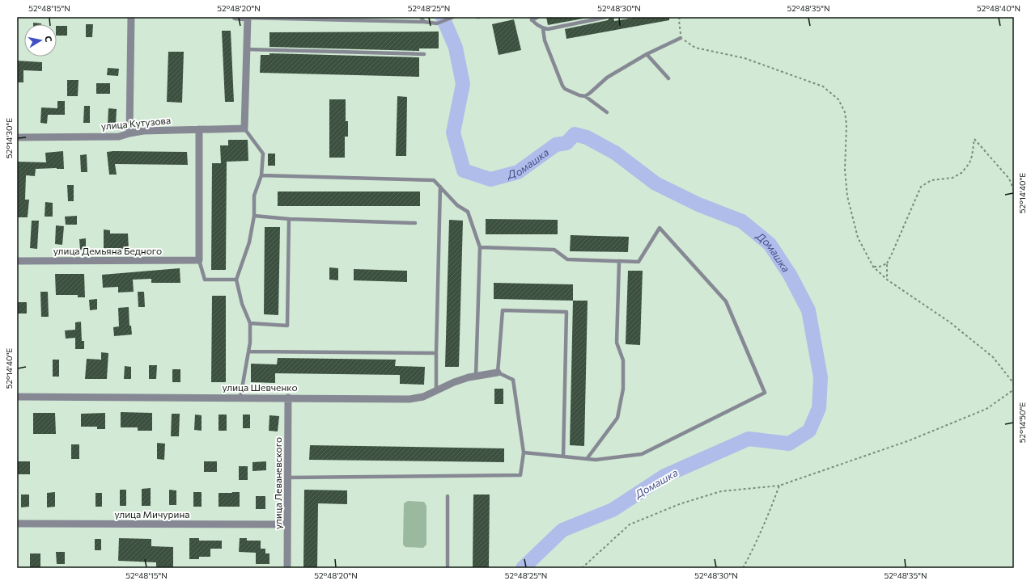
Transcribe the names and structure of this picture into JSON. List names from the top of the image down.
{
  "streets": {
    "street": [
      "улица Кутузова",
      "улица Демьяна Бедного",
      "улица Шевченко",
      "улица Леваневского",
      "улица Мичурина"
    ]
  },
  "crossings": [
    ["улица Шевченко", "улица Леваневского"],
    ["улица Леваневского", "улица Мичурина"]
  ],
  "water": ["Домашка"],
  "north": "right",
  "coordinates": [
    "52°48'15\"N",
    "52°48'20\"N",
    "52°48'25\"N",
    "52°48'30\"N",
    "52°48'35\"N",
    "52°48'40\"N",
    "52°14'30\"E",
    "52°14'40\"E",
    "52°14'50\"E"
  ]
}
